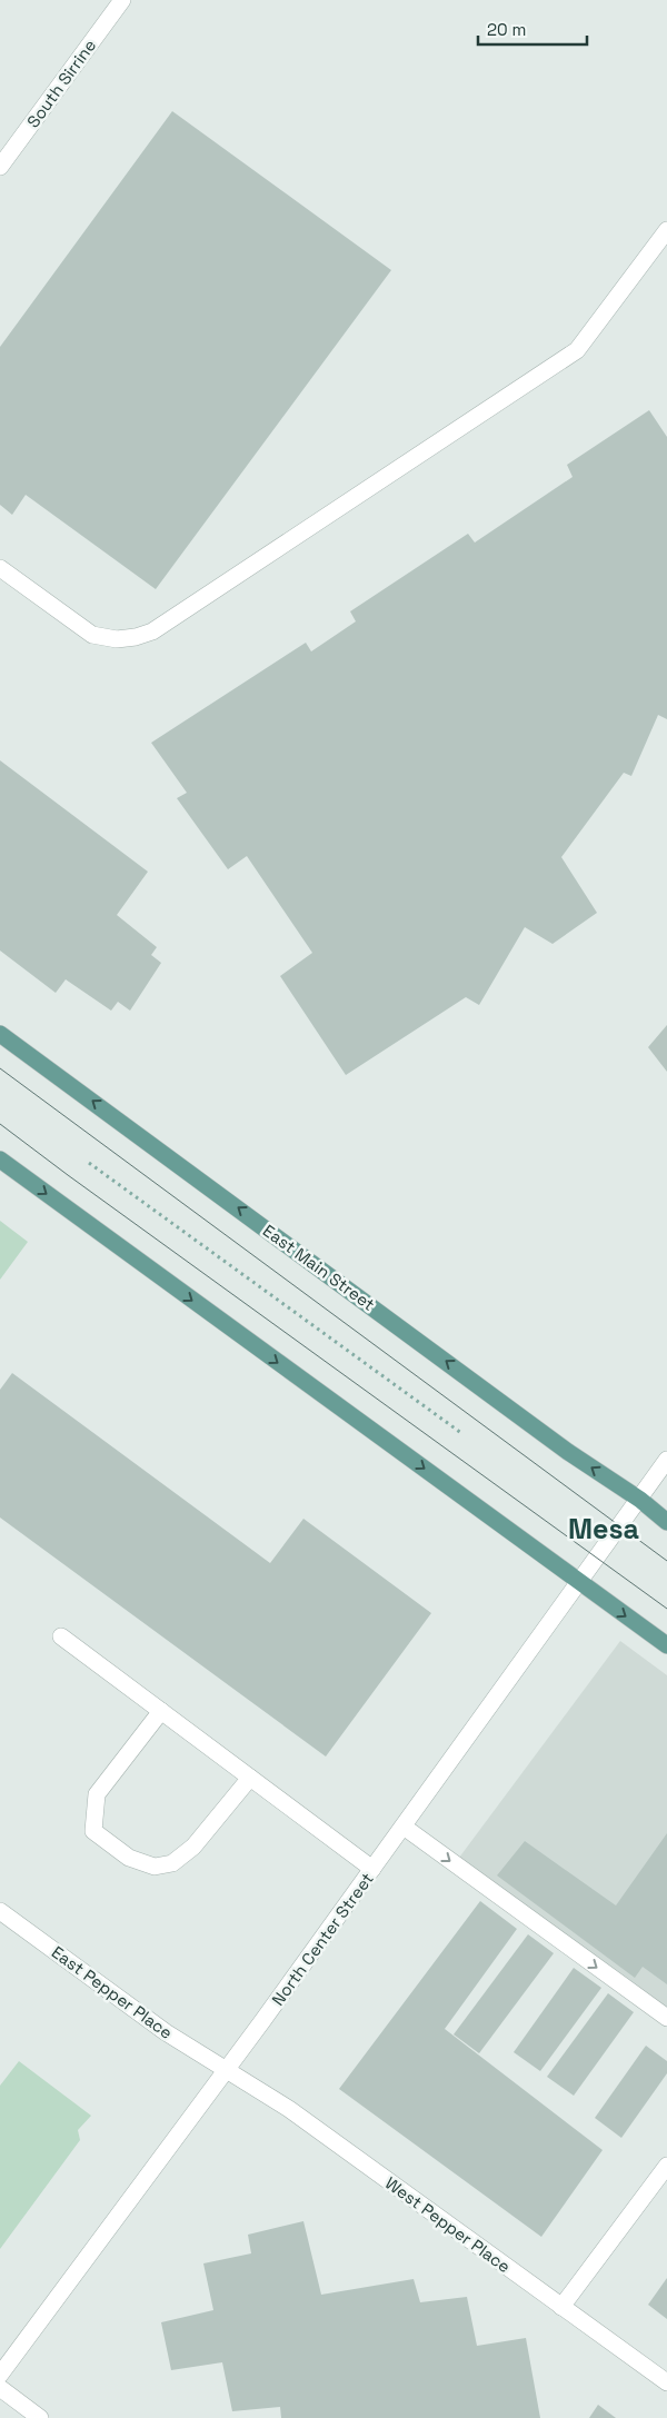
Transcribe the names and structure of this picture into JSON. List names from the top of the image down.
{
  "streets": {
    "main road": ["East Main Street"],
    "street": [
      "South Sirrine",
      "North Center Street",
      "East Pepper Place",
      "West Pepper Place"
    ]
  },
  "crossings": [
    ["East Main Street", "North Center Street"],
    ["North Center Street", "East Pepper Place"],
    ["North Center Street", "West Pepper Place"],
    ["East Pepper Place", "West Pepper Place"]
  ],
  "districts": ["Mesa"],
  "scale_bar": "20 m"
}
